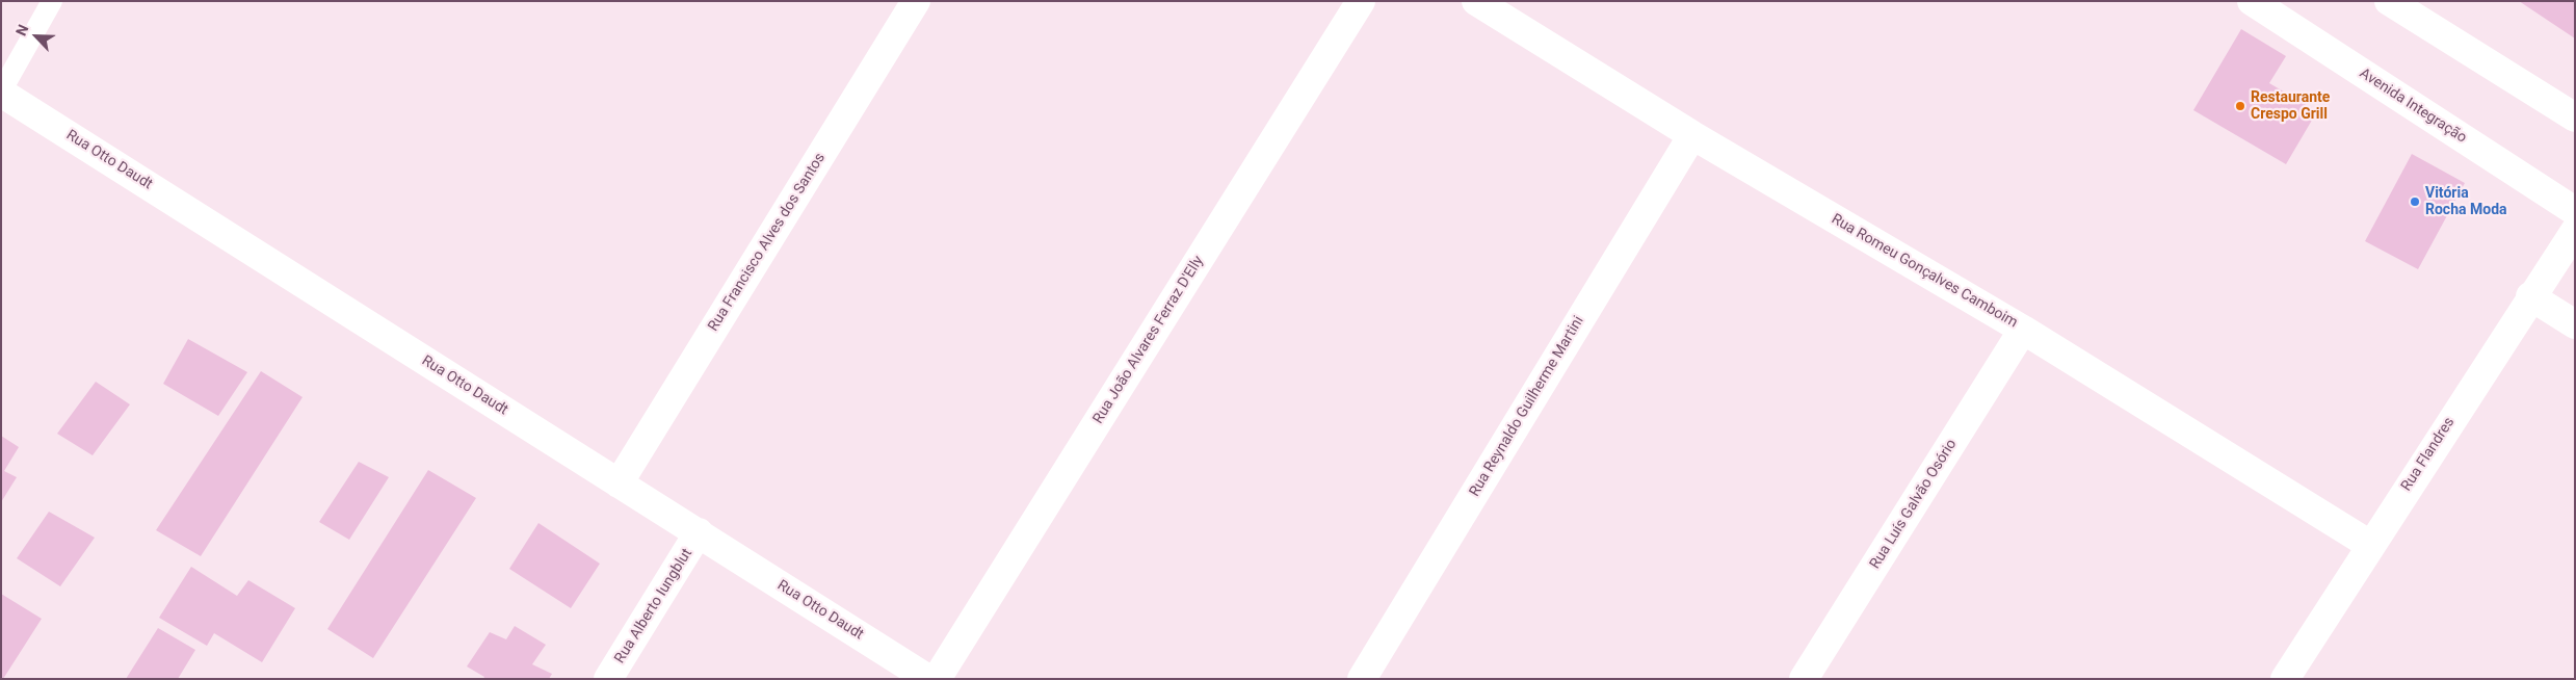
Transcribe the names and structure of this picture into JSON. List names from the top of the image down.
{
  "streets": {
    "street": [
      "Avenida Integração",
      "Rua Otto Daudt",
      "Rua Francisco Alves dos Santos",
      "Rua Romeu Gonçalves Camboim",
      "Rua João Alvares Ferraz D'Elly",
      "Rua Reynaldo Guilherme Martini",
      "Rua Flandres",
      "Rua Luís Galvão Osório",
      "Rua Alberto Iungblut"
    ]
  },
  "crossings": [
    ["Rua Otto Daudt", "Rua Francisco Alves dos Santos"],
    ["Rua Otto Daudt", "Rua Alberto Iungblut"],
    ["Rua Romeu Gonçalves Camboim", "Rua Reynaldo Guilherme Martini"],
    ["Rua Romeu Gonçalves Camboim", "Rua Flandres"],
    ["Rua Romeu Gonçalves Camboim", "Rua Luís Galvão Osório"]
  ],
  "places": ["Restaurante Crespo Grill", "Vitória Rocha Moda"],
  "north": "top left"
}
